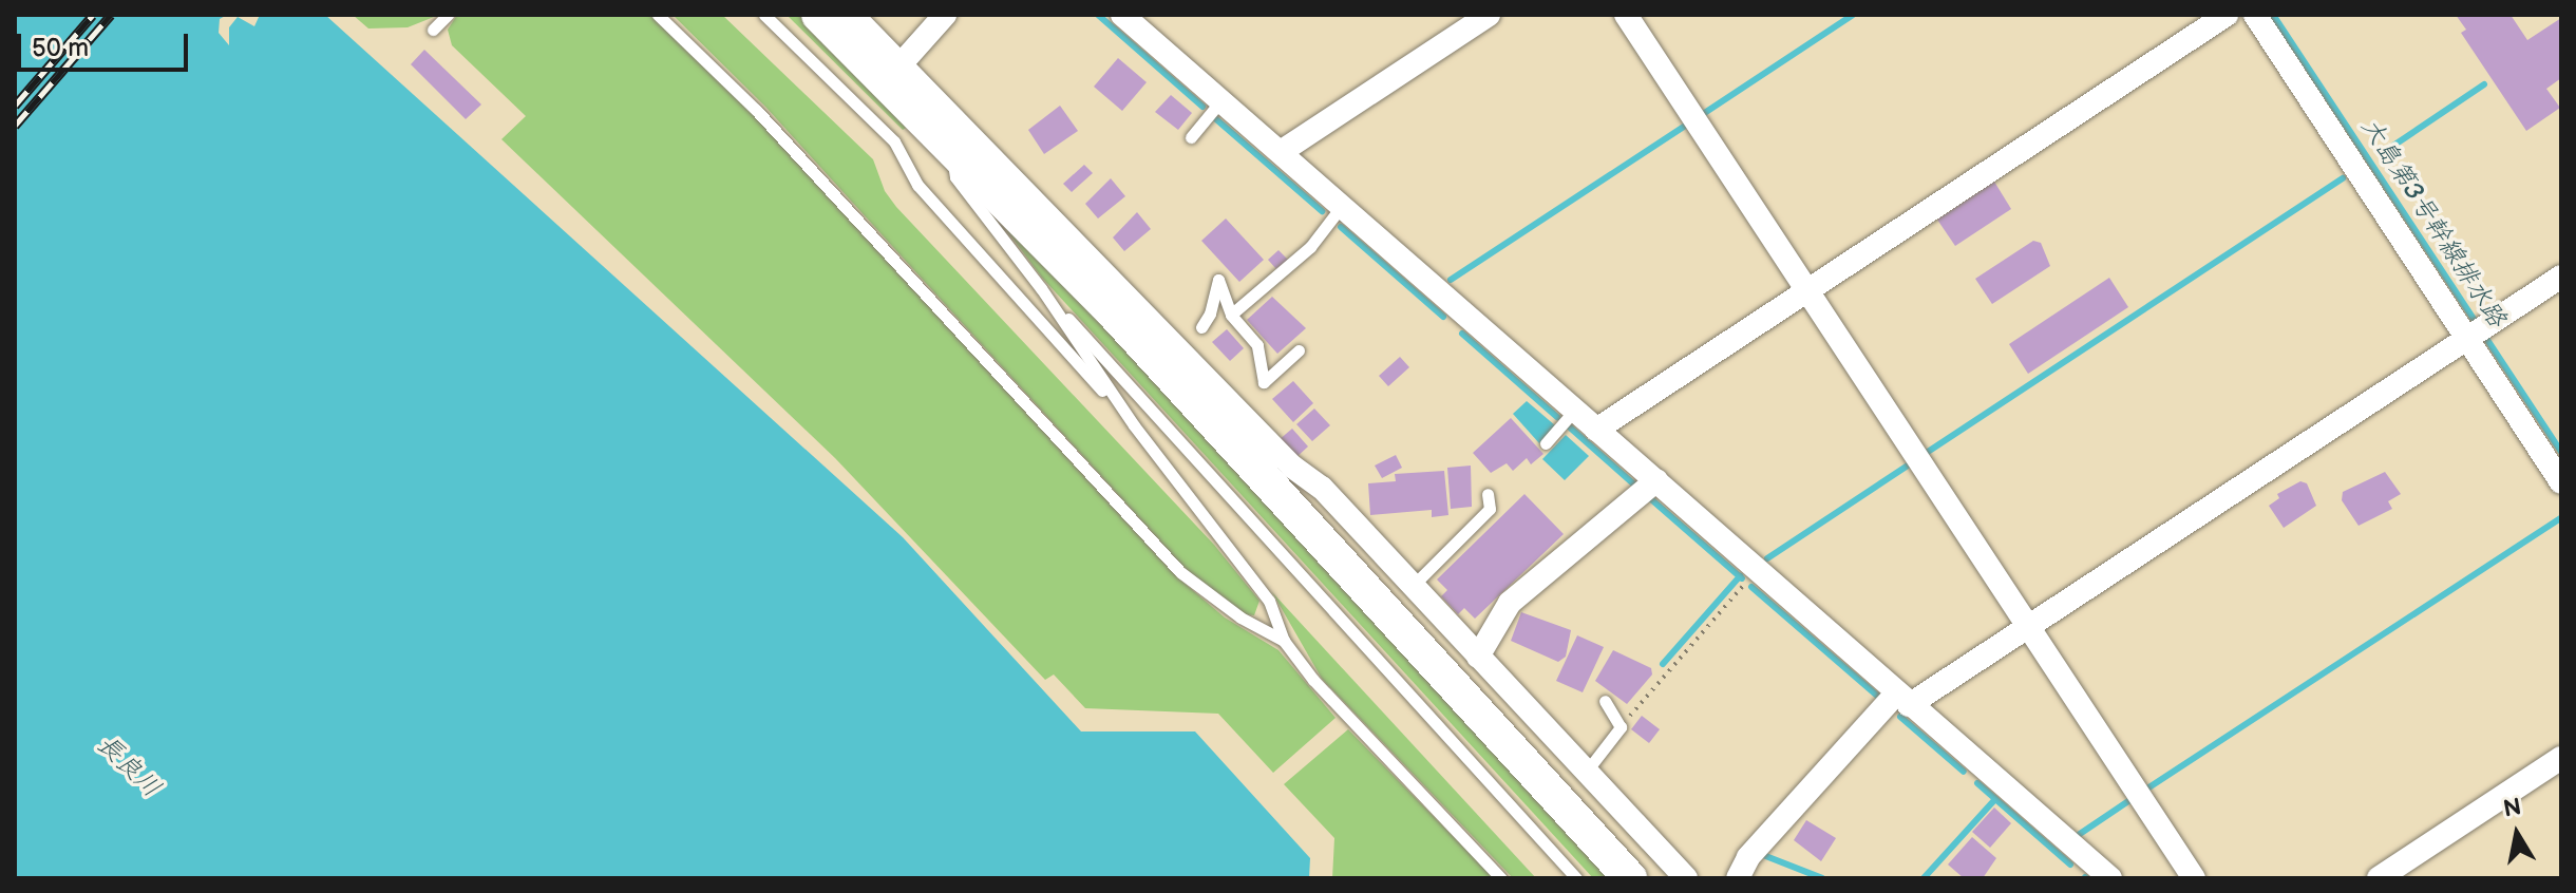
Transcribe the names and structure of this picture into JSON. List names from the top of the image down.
{
  "water": ["大島第3号幹線排水路", "長良川"],
  "scale_bar": "50 m",
  "north": "top"
}
